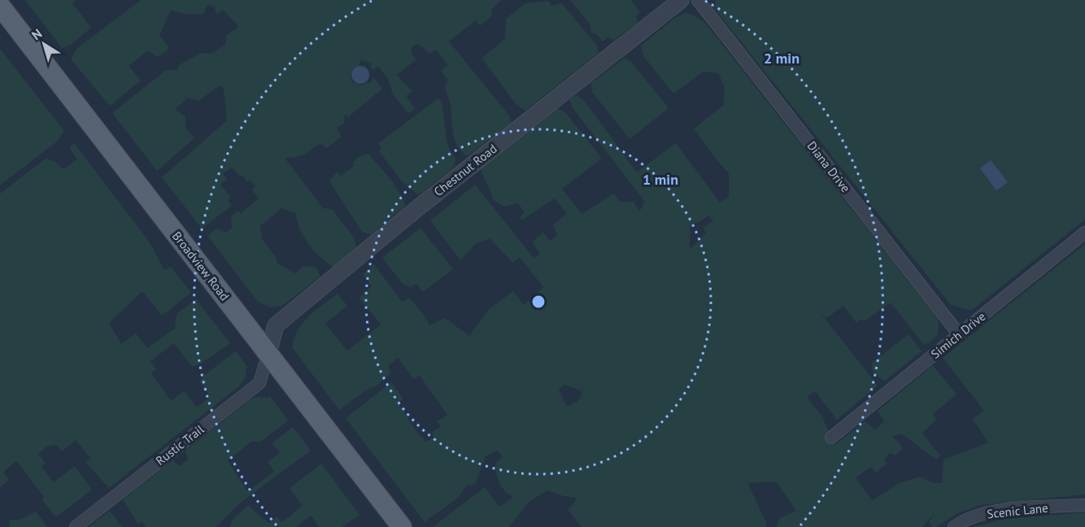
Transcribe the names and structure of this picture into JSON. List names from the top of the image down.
{
  "streets": {
    "main road": ["Broadview Road"],
    "street": [
      "Diana Drive",
      "Chestnut Road",
      "Simich Drive",
      "Rustic Trail",
      "Scenic Lane"
    ]
  },
  "crossings": [
    ["Diana Drive", "Simich Drive"],
    ["Chestnut Road", "Broadview Road"],
    ["Chestnut Road", "Rustic Trail"],
    ["Broadview Road", "Rustic Trail"]
  ],
  "north": "top left",
  "rings": ["2 min", "1 min"]
}
